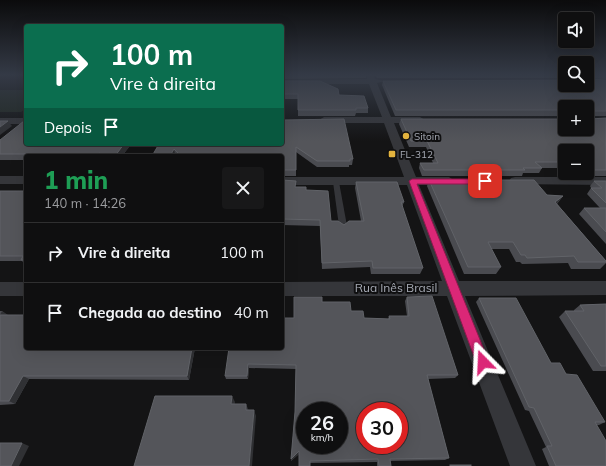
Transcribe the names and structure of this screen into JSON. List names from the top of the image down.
{
  "streets": {
    "street": ["Rua Inês Brasil"]
  },
  "places": {
    "other": ["Sitoin"],
    "transit": ["FL-312"]
  },
  "page": {
    "map_buttons": ["+", "−"],
    "turn": ["100 m", "Vire à direita"],
    "then": "Depois",
    "heading": ["1 min", "140 m · 14:26"],
    "list": [
      {
        "name": "Vire à direita",
        "value": "100 m"
      },
      {
        "name": "Chegada ao destino",
        "value": "40 m"
      }
    ],
    "speed": "26 km/h",
    "limit": "30"
  }
}
